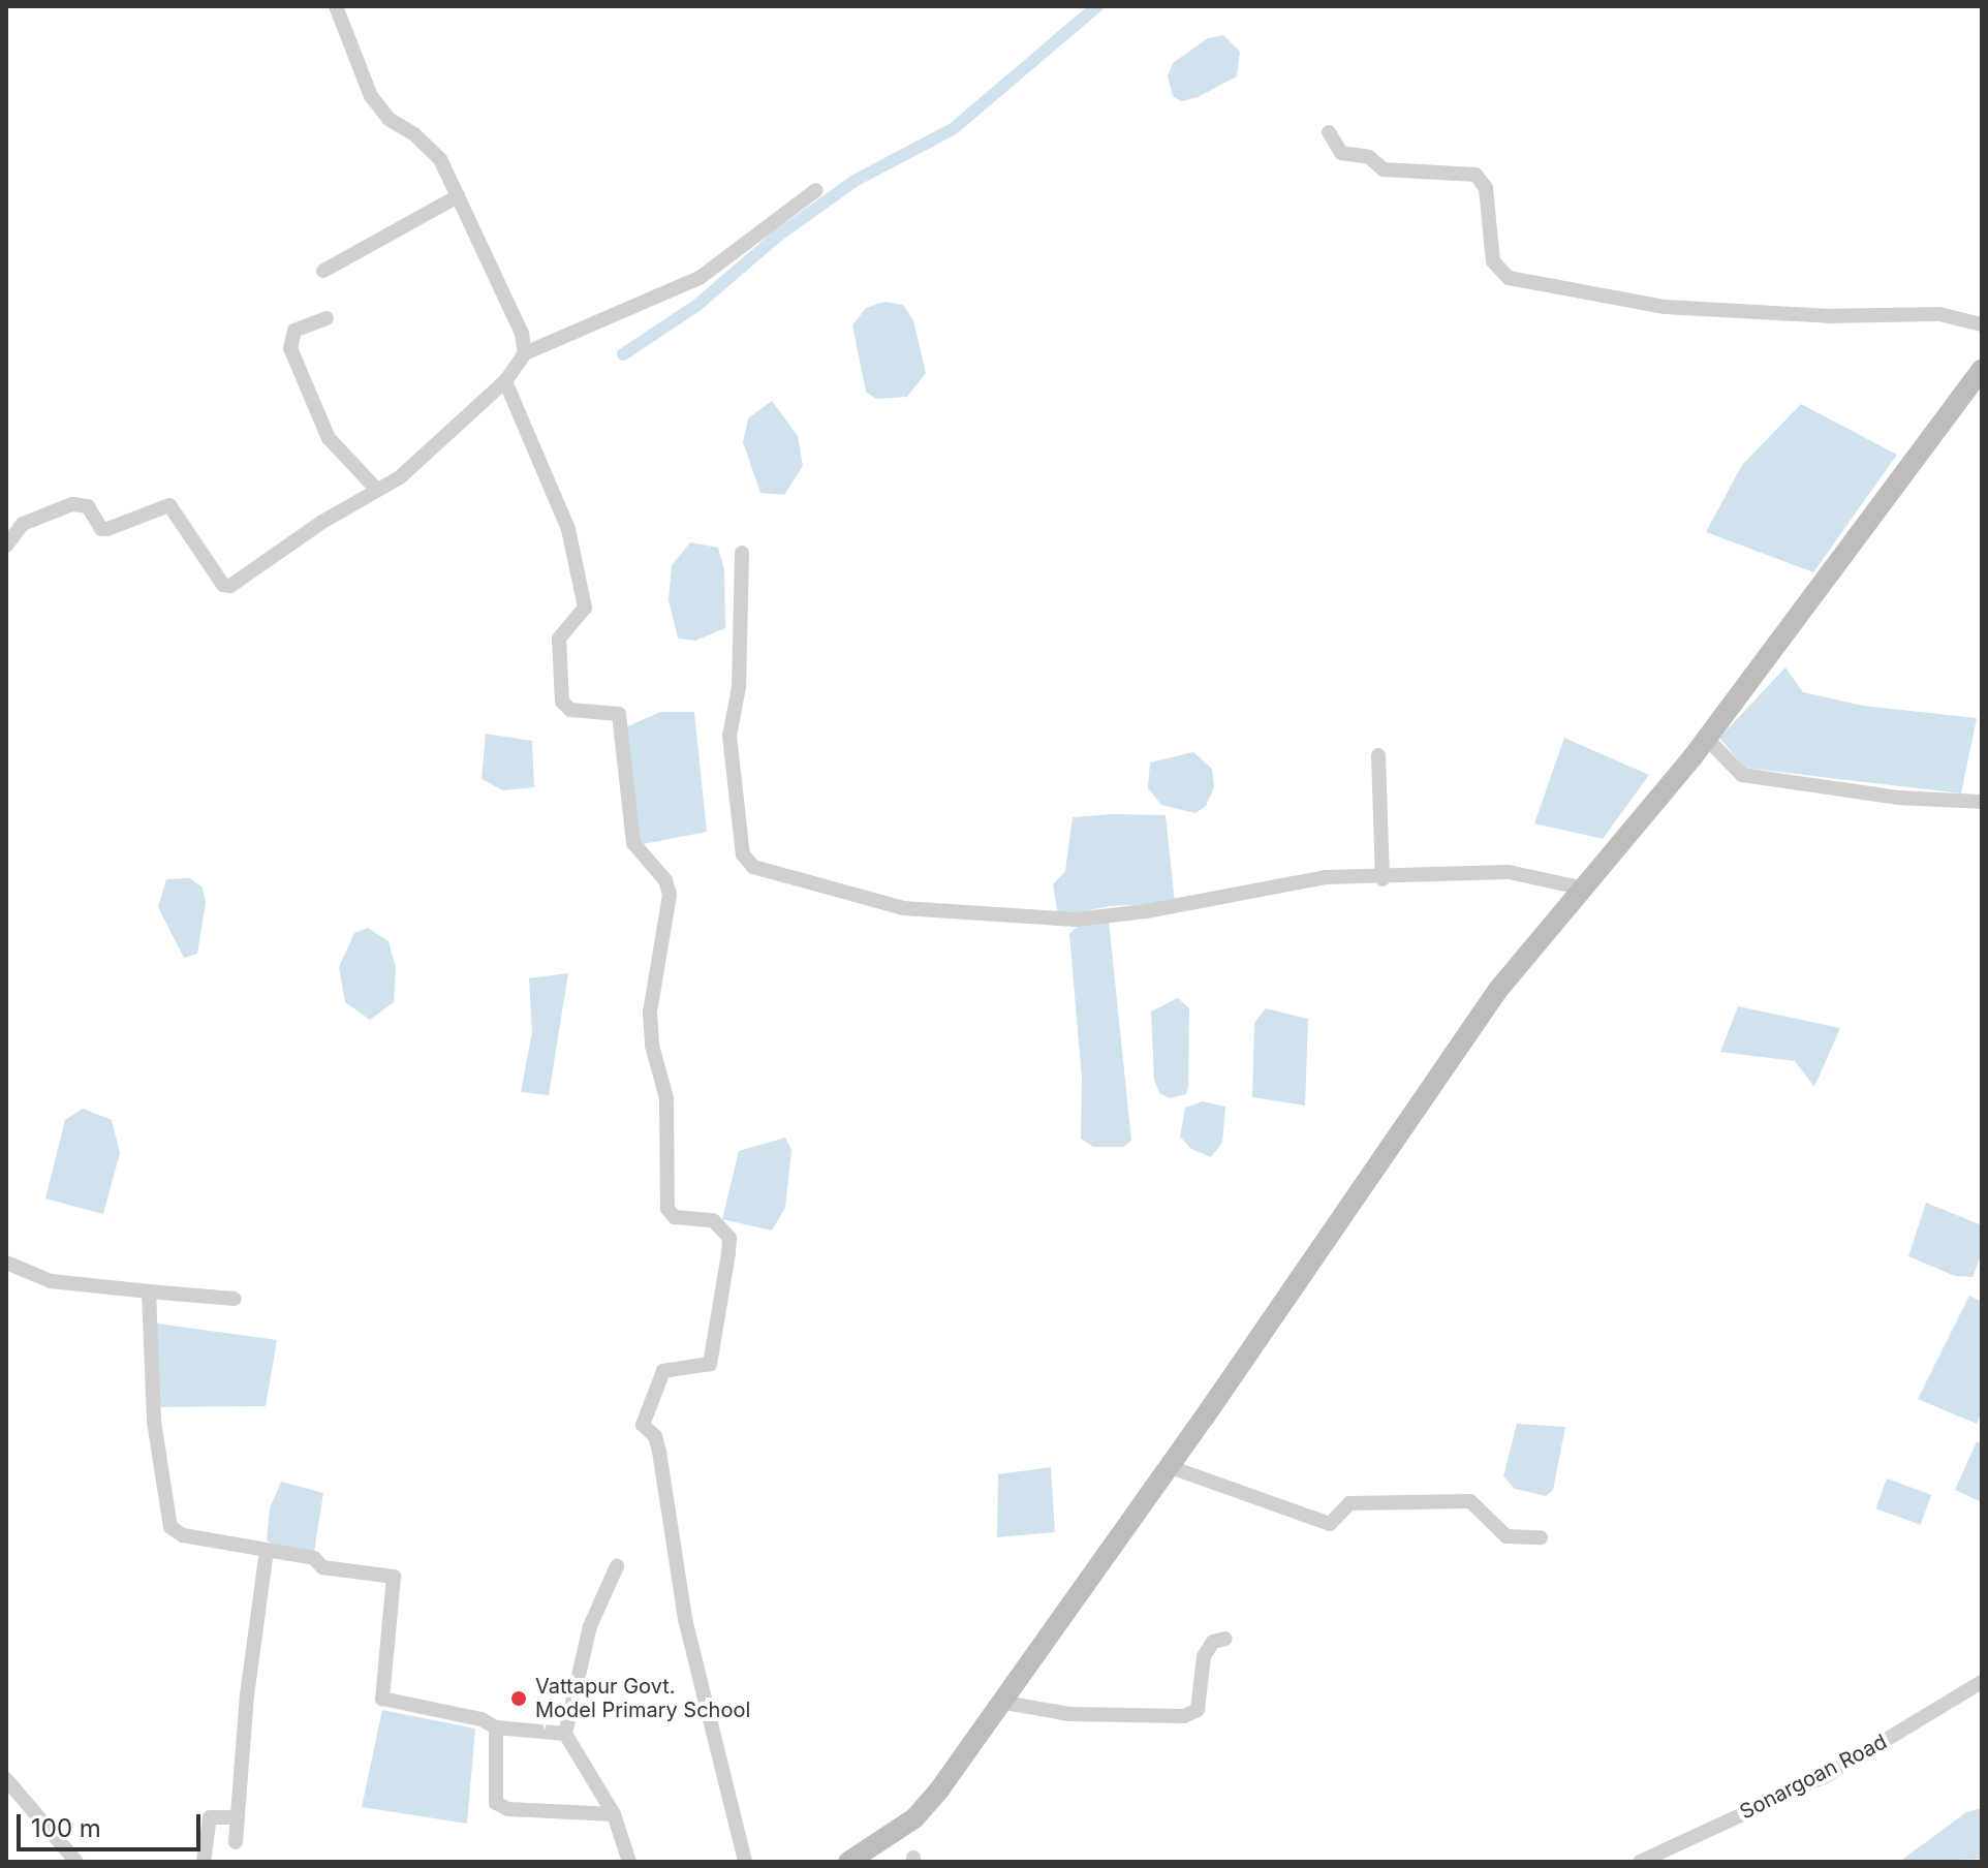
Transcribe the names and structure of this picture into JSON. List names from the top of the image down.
{
  "streets": {
    "street": ["Sonargoan Road"]
  },
  "places": ["Vattapur Govt. Model Primary School"],
  "scale_bar": "100 m"
}
